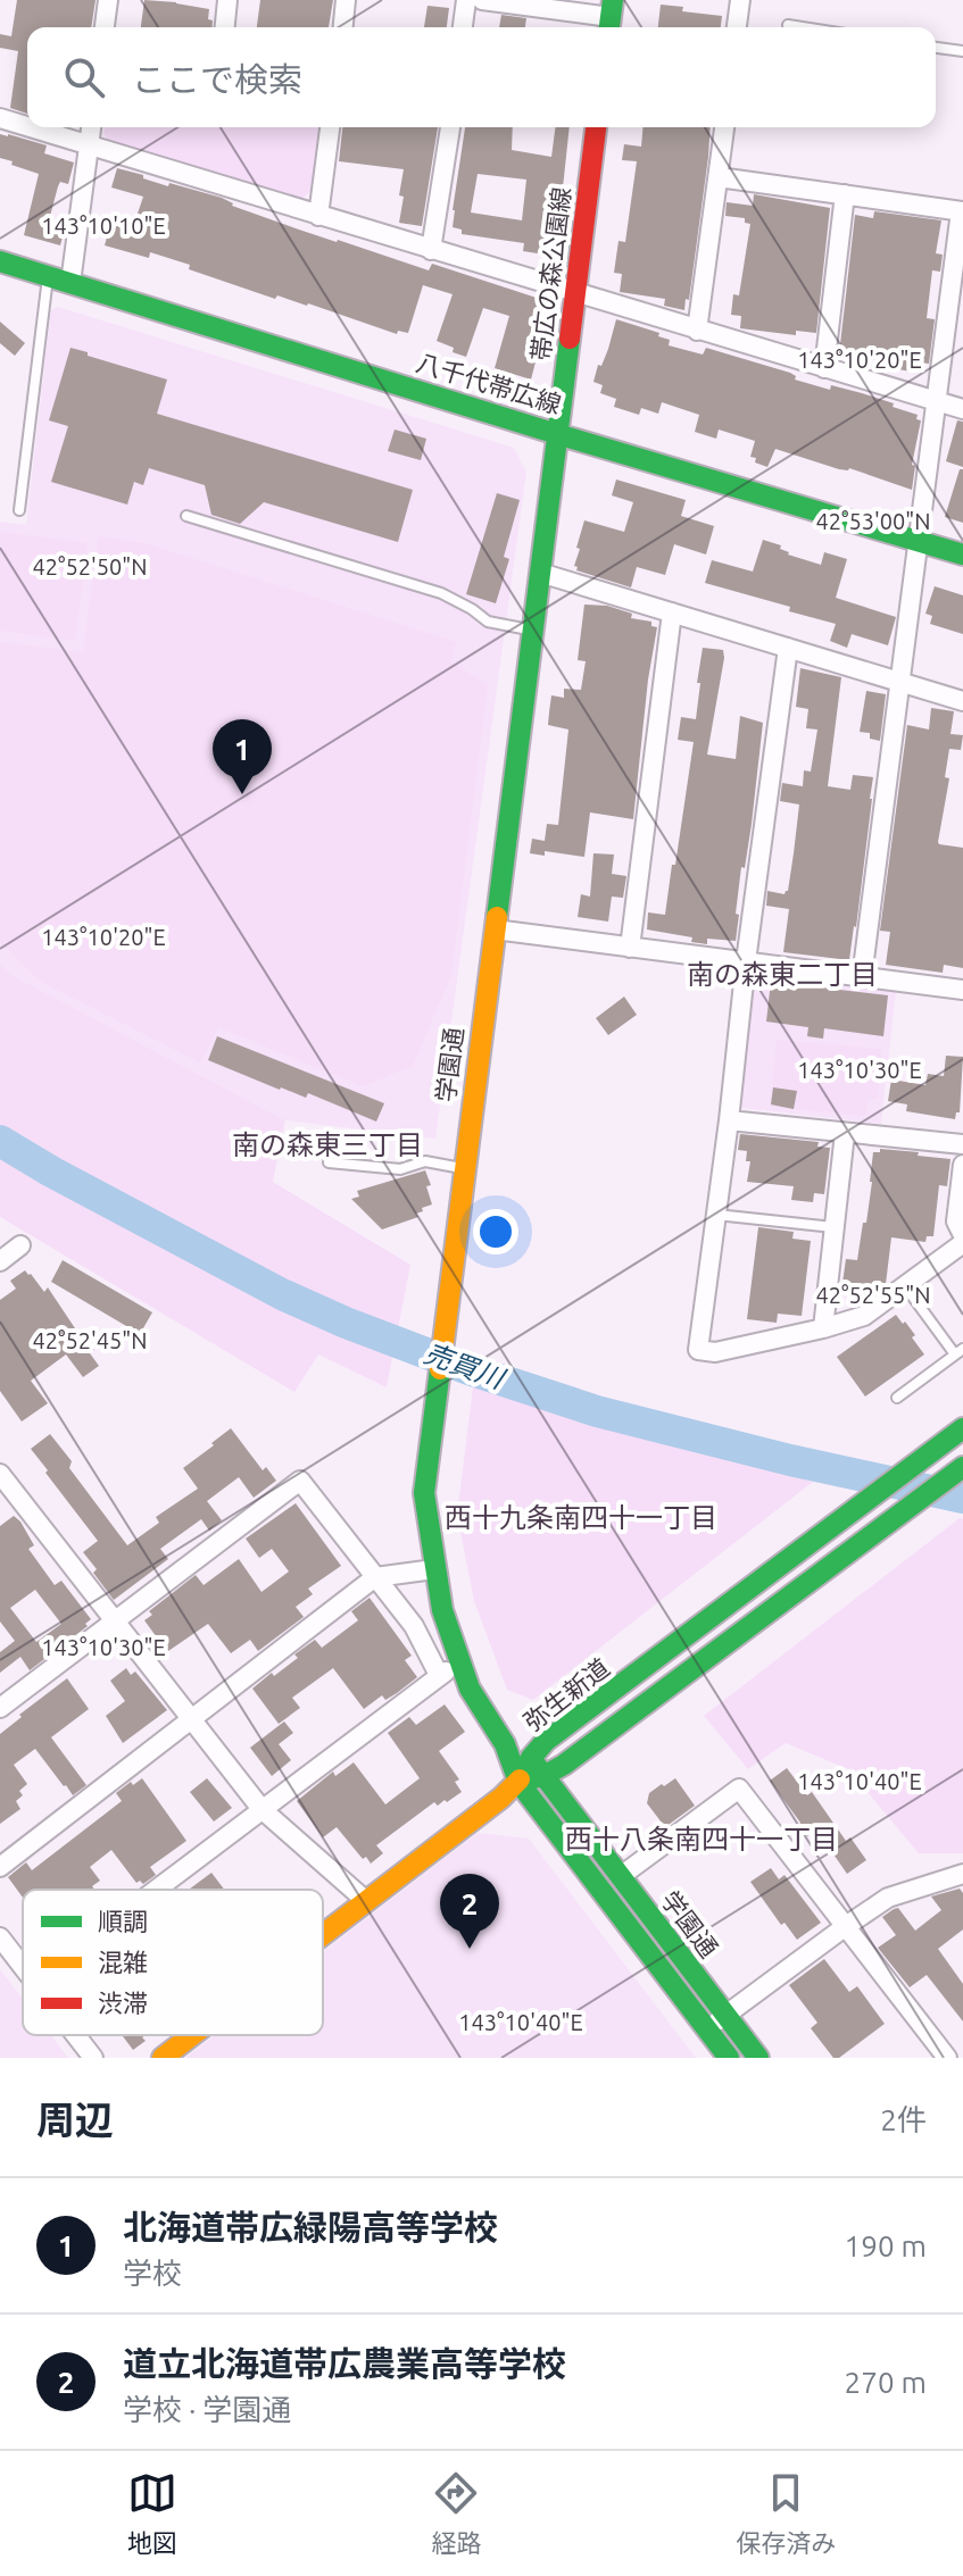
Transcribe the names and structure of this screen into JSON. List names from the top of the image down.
{
  "streets": {
    "street": [
      "帯広の森公園線",
      "八千代帯広線",
      "学園通",
      "弥生新道"
    ]
  },
  "crossings": [
    ["帯広の森公園線", "八千代帯広線"],
    ["帯広の森公園線", "学園通"],
    ["八千代帯広線", "学園通"],
    ["学園通", "弥生新道"]
  ],
  "districts": [
    "南の森東二丁目",
    "南の森東三丁目",
    "西十九条南四十一丁目",
    "西十八条南四十一丁目"
  ],
  "water": ["売買川"],
  "legend": ["順調", "混雑", "渋滞"],
  "page": {
    "search": "ここで検索",
    "pins": ["1", "2"],
    "heading": ["周辺", "2件"],
    "list": [
      {
        "mark": "1",
        "name": "北海道帯広緑陽高等学校",
        "note": "学校",
        "value": "190 m"
      },
      {
        "mark": "2",
        "name": "道立北海道帯広農業高等学校",
        "note": "学校 · 学園通",
        "value": "270 m"
      }
    ],
    "nav": ["地図", "経路", "保存済み"]
  },
  "coordinates": [
    "143°10'10\"E",
    "143°10'20\"E",
    "42°53'00\"N",
    "42°52'50\"N",
    "143°10'30\"E",
    "42°52'55\"N",
    "42°52'45\"N",
    "143°10'40\"E"
  ]
}
